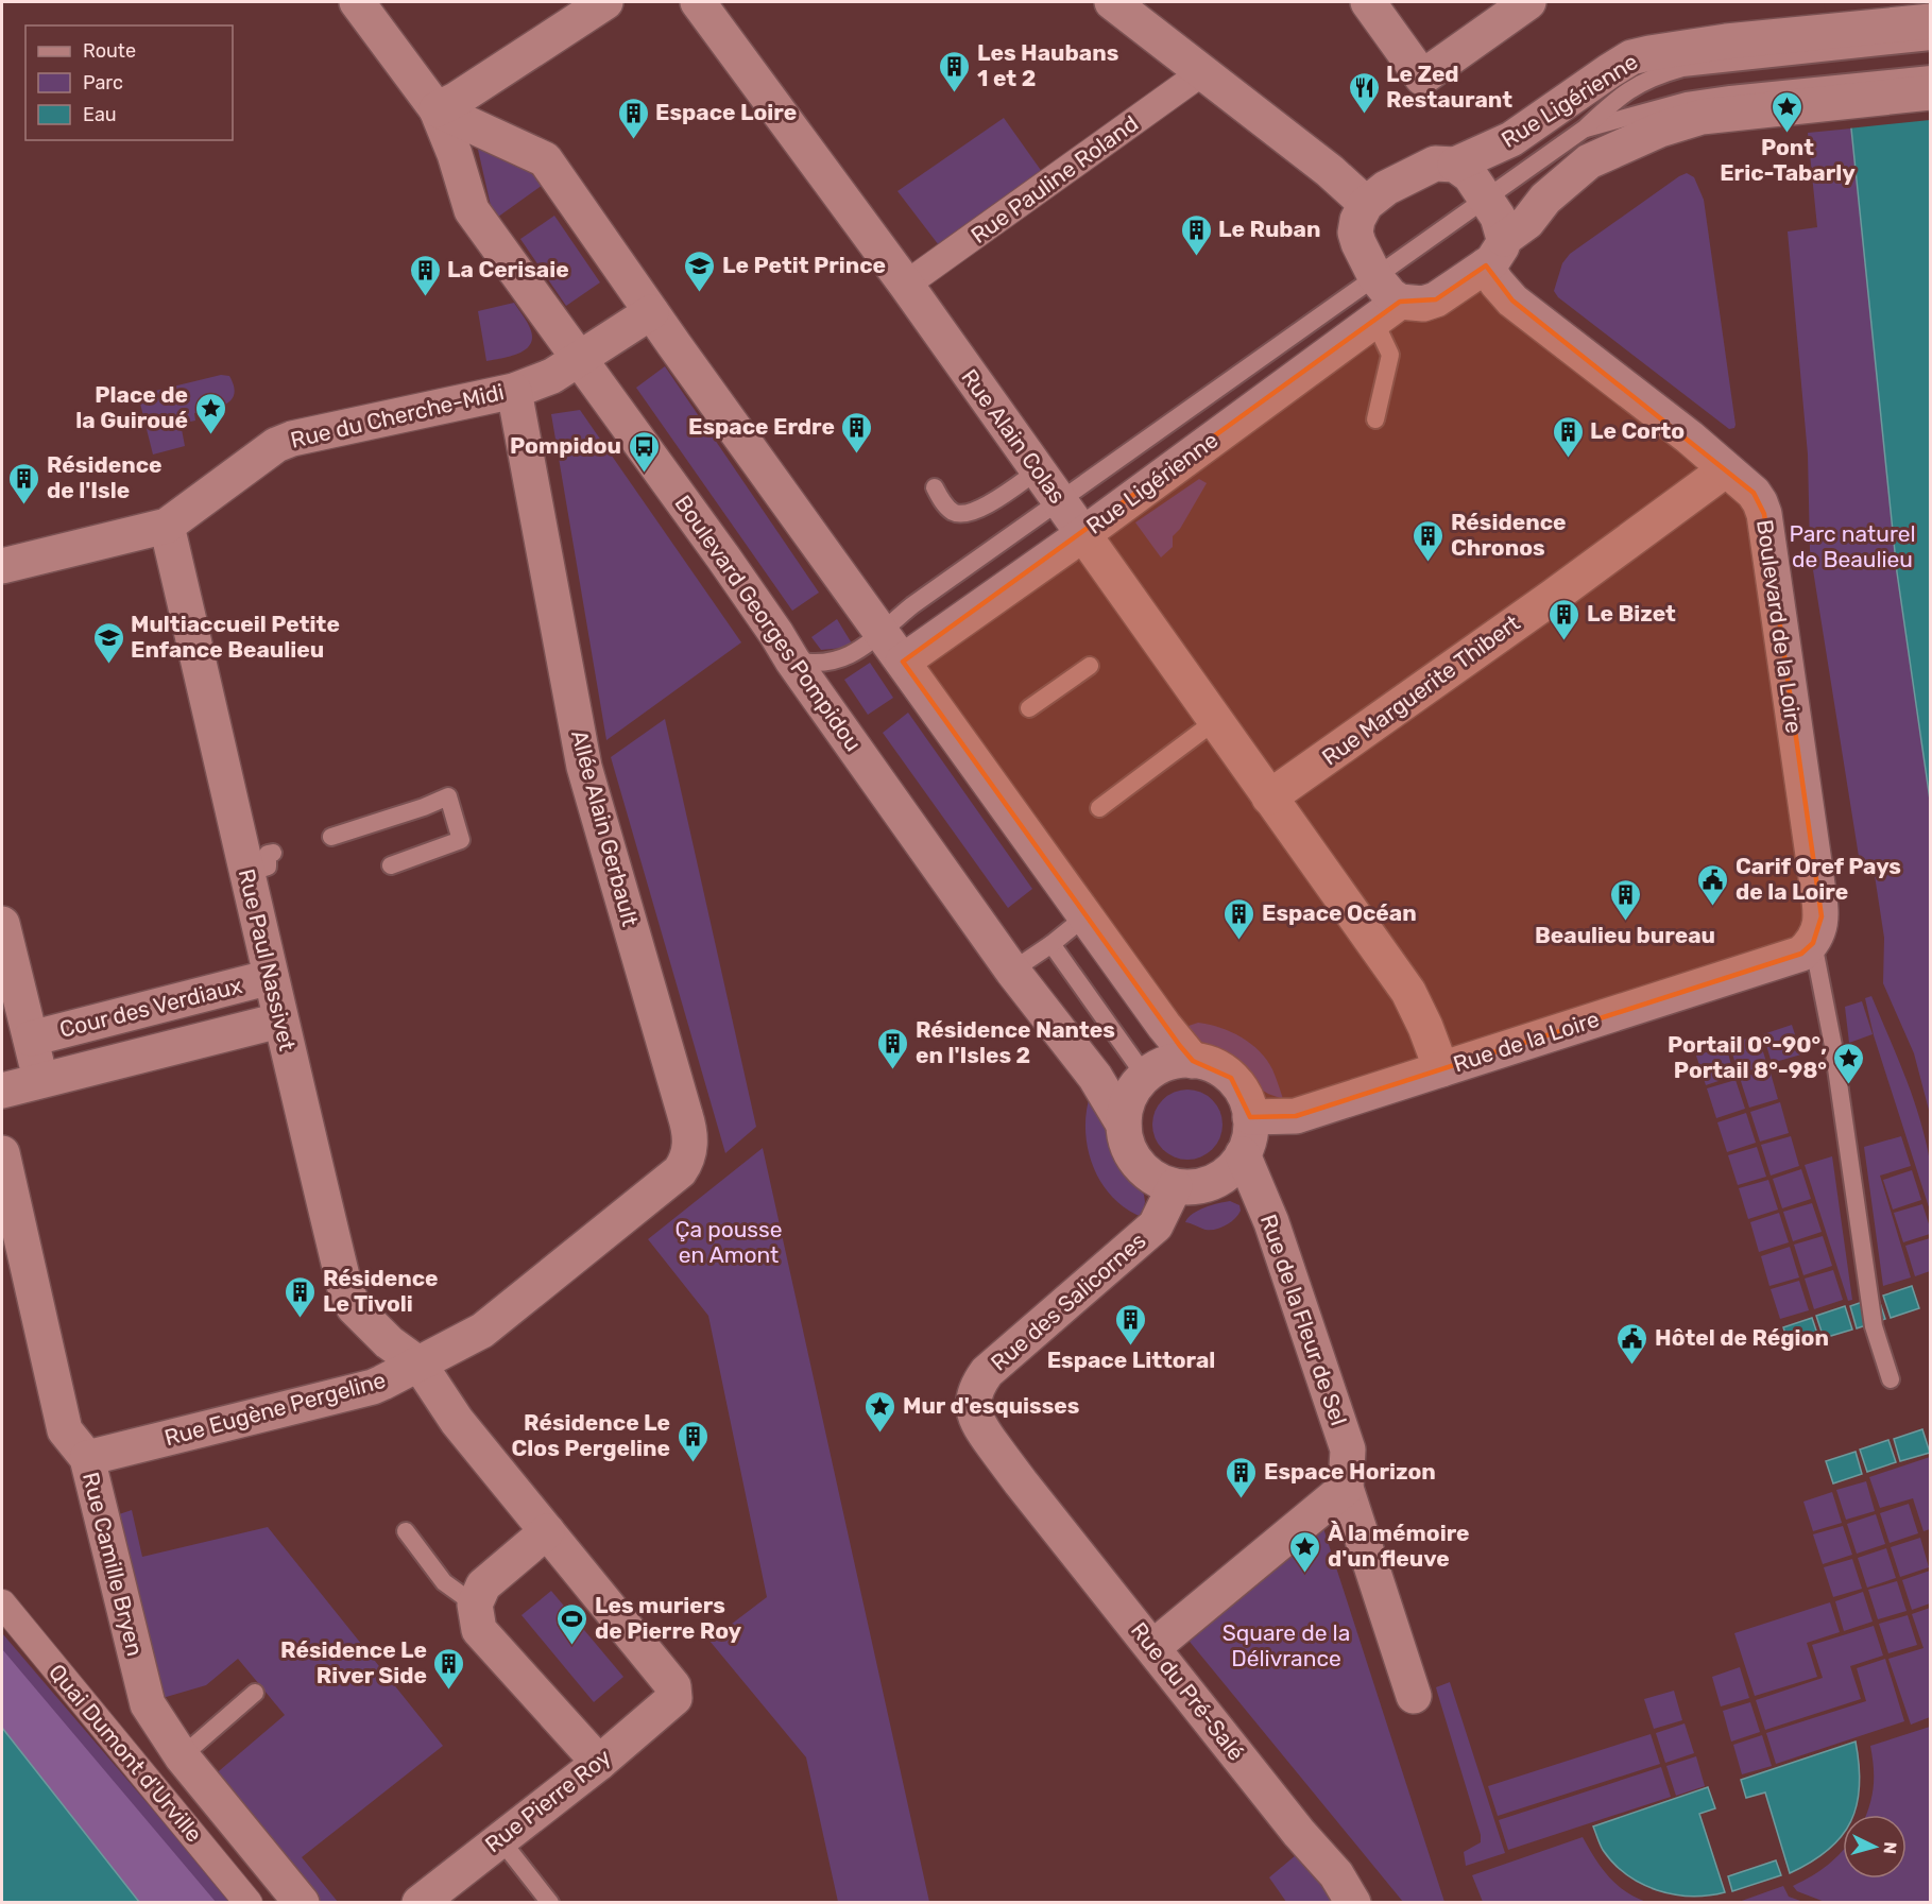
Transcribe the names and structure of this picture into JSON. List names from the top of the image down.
{
  "streets": {
    "street": [
      "Rue Ligérienne",
      "Rue Pauline Roland",
      "Rue du Cherche-Midi",
      "Rue Alain Colas",
      "Boulevard Georges Pompidou",
      "Boulevard de la Loire",
      "Rue Marguerite Thibert",
      "Allée Alain Gerbault",
      "Rue Paul Nassivet",
      "Cour des Verdiaux",
      "Rue de la Loire",
      "Rue des Salicornes",
      "Rue de la Fleur de Sel",
      "Rue Eugène Pergeline",
      "Rue Camille Bryen",
      "Rue du Pré-Salé",
      "Quai Dumont d'Urville",
      "Rue Pierre Roy"
    ]
  },
  "crossings": [
    ["Rue Ligérienne", "Rue Alain Colas"],
    ["Rue Ligérienne", "Boulevard Georges Pompidou"],
    ["Rue Ligérienne", "Boulevard de la Loire"],
    ["Rue Pauline Roland", "Rue Alain Colas"],
    ["Rue du Cherche-Midi", "Boulevard Georges Pompidou"],
    ["Rue du Cherche-Midi", "Allée Alain Gerbault"],
    ["Rue du Cherche-Midi", "Rue Paul Nassivet"],
    ["Rue Alain Colas", "Rue Marguerite Thibert"],
    ["Rue Alain Colas", "Rue de la Loire"],
    ["Boulevard Georges Pompidou", "Rue de la Loire"],
    ["Boulevard Georges Pompidou", "Rue des Salicornes"],
    ["Boulevard Georges Pompidou", "Rue de la Fleur de Sel"],
    ["Boulevard de la Loire", "Rue Marguerite Thibert"],
    ["Boulevard de la Loire", "Rue de la Loire"],
    ["Allée Alain Gerbault", "Rue Eugène Pergeline"],
    ["Rue Paul Nassivet", "Cour des Verdiaux"],
    ["Rue Paul Nassivet", "Rue Eugène Pergeline"],
    ["Rue Paul Nassivet", "Rue Pierre Roy"],
    ["Rue de la Loire", "Rue des Salicornes"],
    ["Rue de la Loire", "Rue de la Fleur de Sel"],
    ["Rue des Salicornes", "Rue de la Fleur de Sel"],
    ["Rue des Salicornes", "Rue du Pré-Salé"],
    ["Rue Eugène Pergeline", "Rue Camille Bryen"],
    ["Rue Camille Bryen", "Quai Dumont d'Urville"]
  ],
  "parks": ["Parc naturel de Beaulieu", "Ça pousse en Amont", "Square de la Délivrance"],
  "places": {
    "building": [
      "Les Haubans 1 et 2",
      "Espace Loire",
      "Le Ruban",
      "La Cerisaie",
      "Espace Erdre",
      "Le Corto",
      "Résidence de l'Isle",
      "Résidence Chronos",
      "Le Bizet",
      "Beaulieu bureau",
      "Espace Océan",
      "Résidence Nantes en l'Isles 2",
      "Résidence Le Tivoli",
      "Espace Littoral",
      "Résidence Le Clos Pergeline",
      "Espace Horizon",
      "Résidence Le River Side"
    ],
    "restaurant": ["Le Zed Restaurant"],
    "place": [
      "Pont Eric-Tabarly",
      "Place de la Guiroué",
      "Portail 0°-90°, Portail 8°-98°",
      "Mur d'esquisses",
      "À la mémoire d'un fleuve"
    ],
    "school or university": ["Le Petit Prince", "Multiaccueil Petite Enfance Beaulieu"],
    "bus stop": ["Pompidou"],
    "public building": ["Carif Oref Pays de la Loire", "Hôtel de Région"],
    "sports": ["Les muriers de Pierre Roy"]
  },
  "legend": ["Route", "Parc", "Eau"],
  "north": "right"
}
